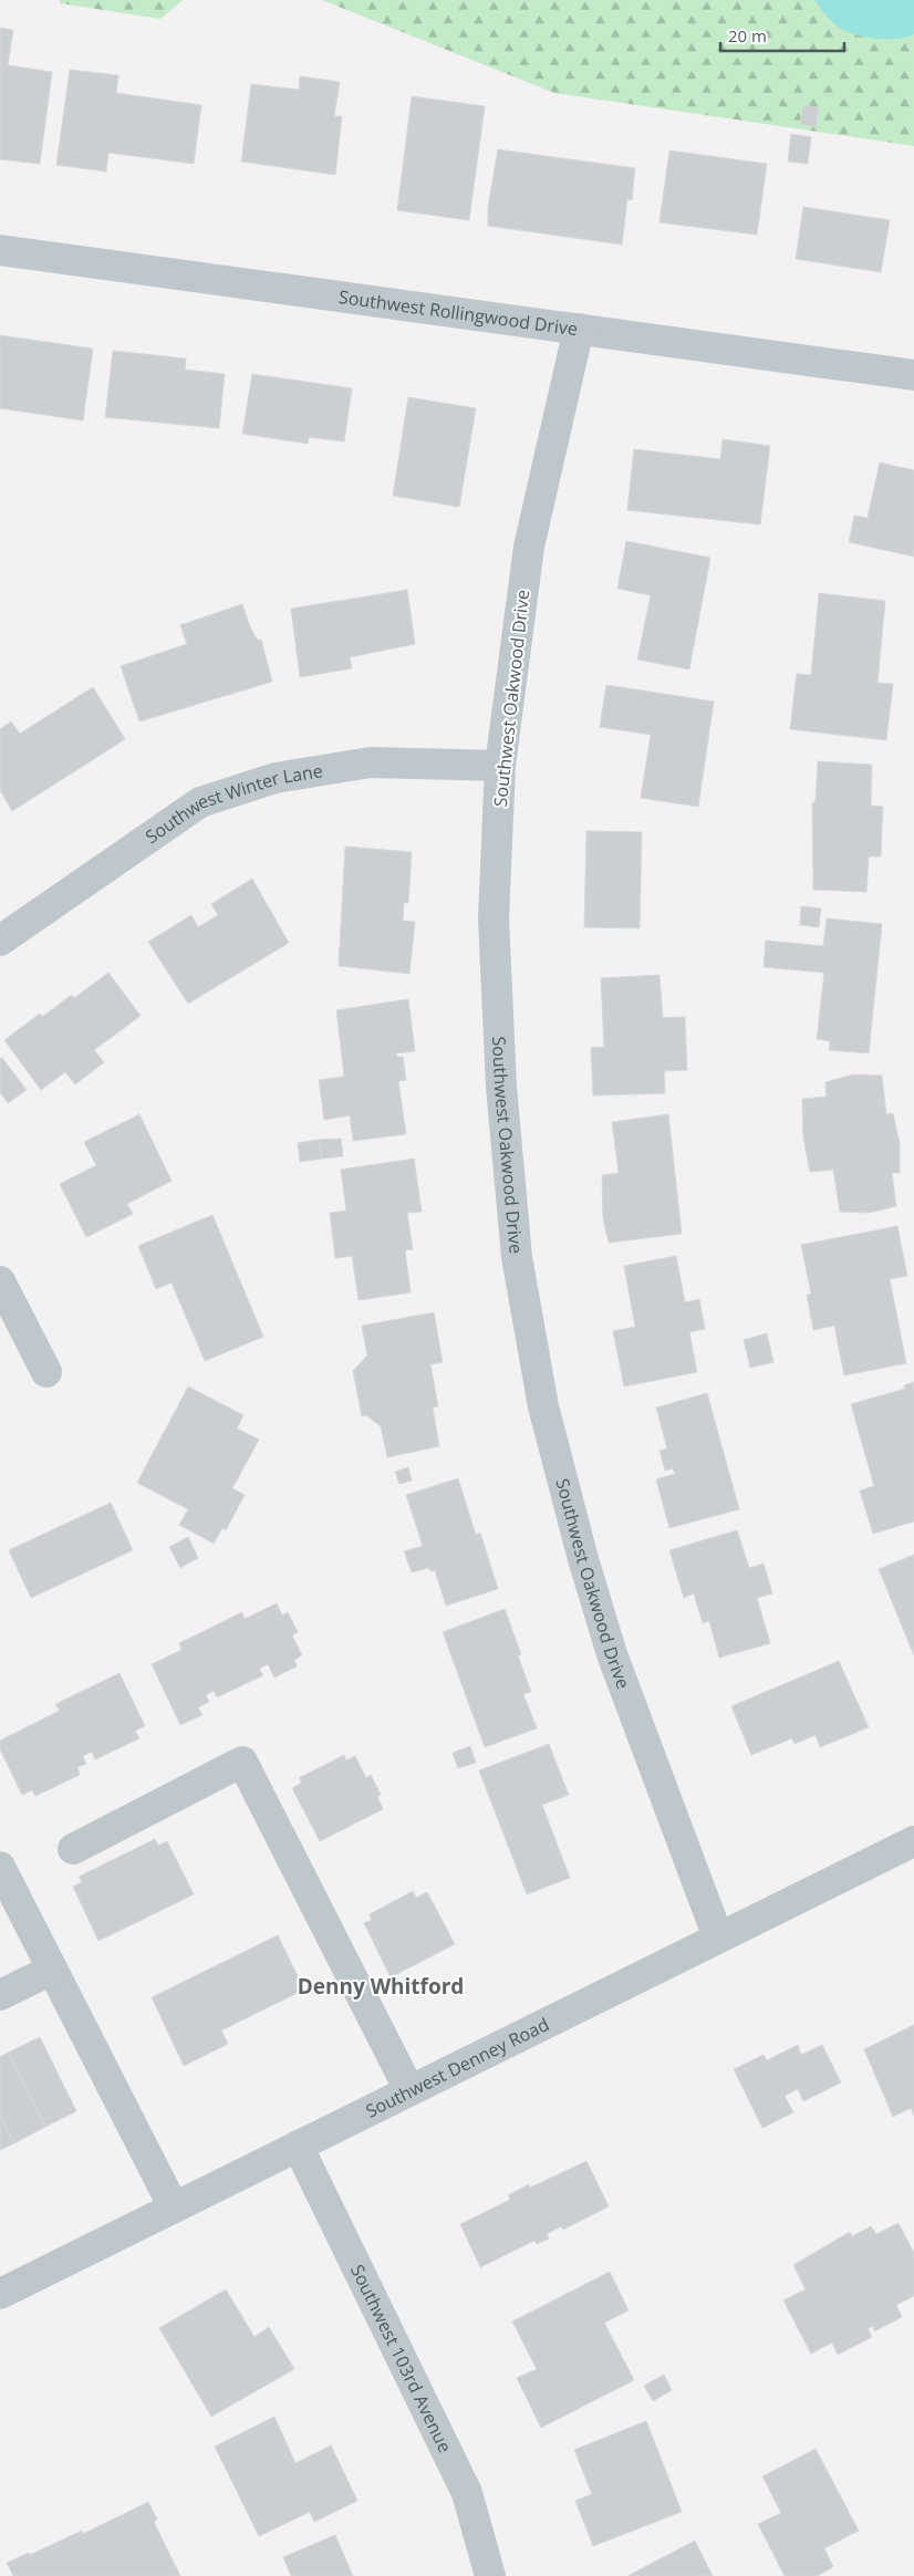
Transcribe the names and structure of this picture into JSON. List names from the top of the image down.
{
  "streets": {
    "street": [
      "Southwest Rollingwood Drive",
      "Southwest Oakwood Drive",
      "Southwest Winter Lane",
      "Southwest Denney Road",
      "Southwest 103rd Avenue"
    ]
  },
  "crossings": [
    ["Southwest Rollingwood Drive", "Southwest Oakwood Drive"],
    ["Southwest Oakwood Drive", "Southwest Winter Lane"],
    ["Southwest Oakwood Drive", "Southwest Denney Road"],
    ["Southwest Denney Road", "Southwest 103rd Avenue"]
  ],
  "districts": ["Denny Whitford"],
  "scale_bar": "20 m"
}
